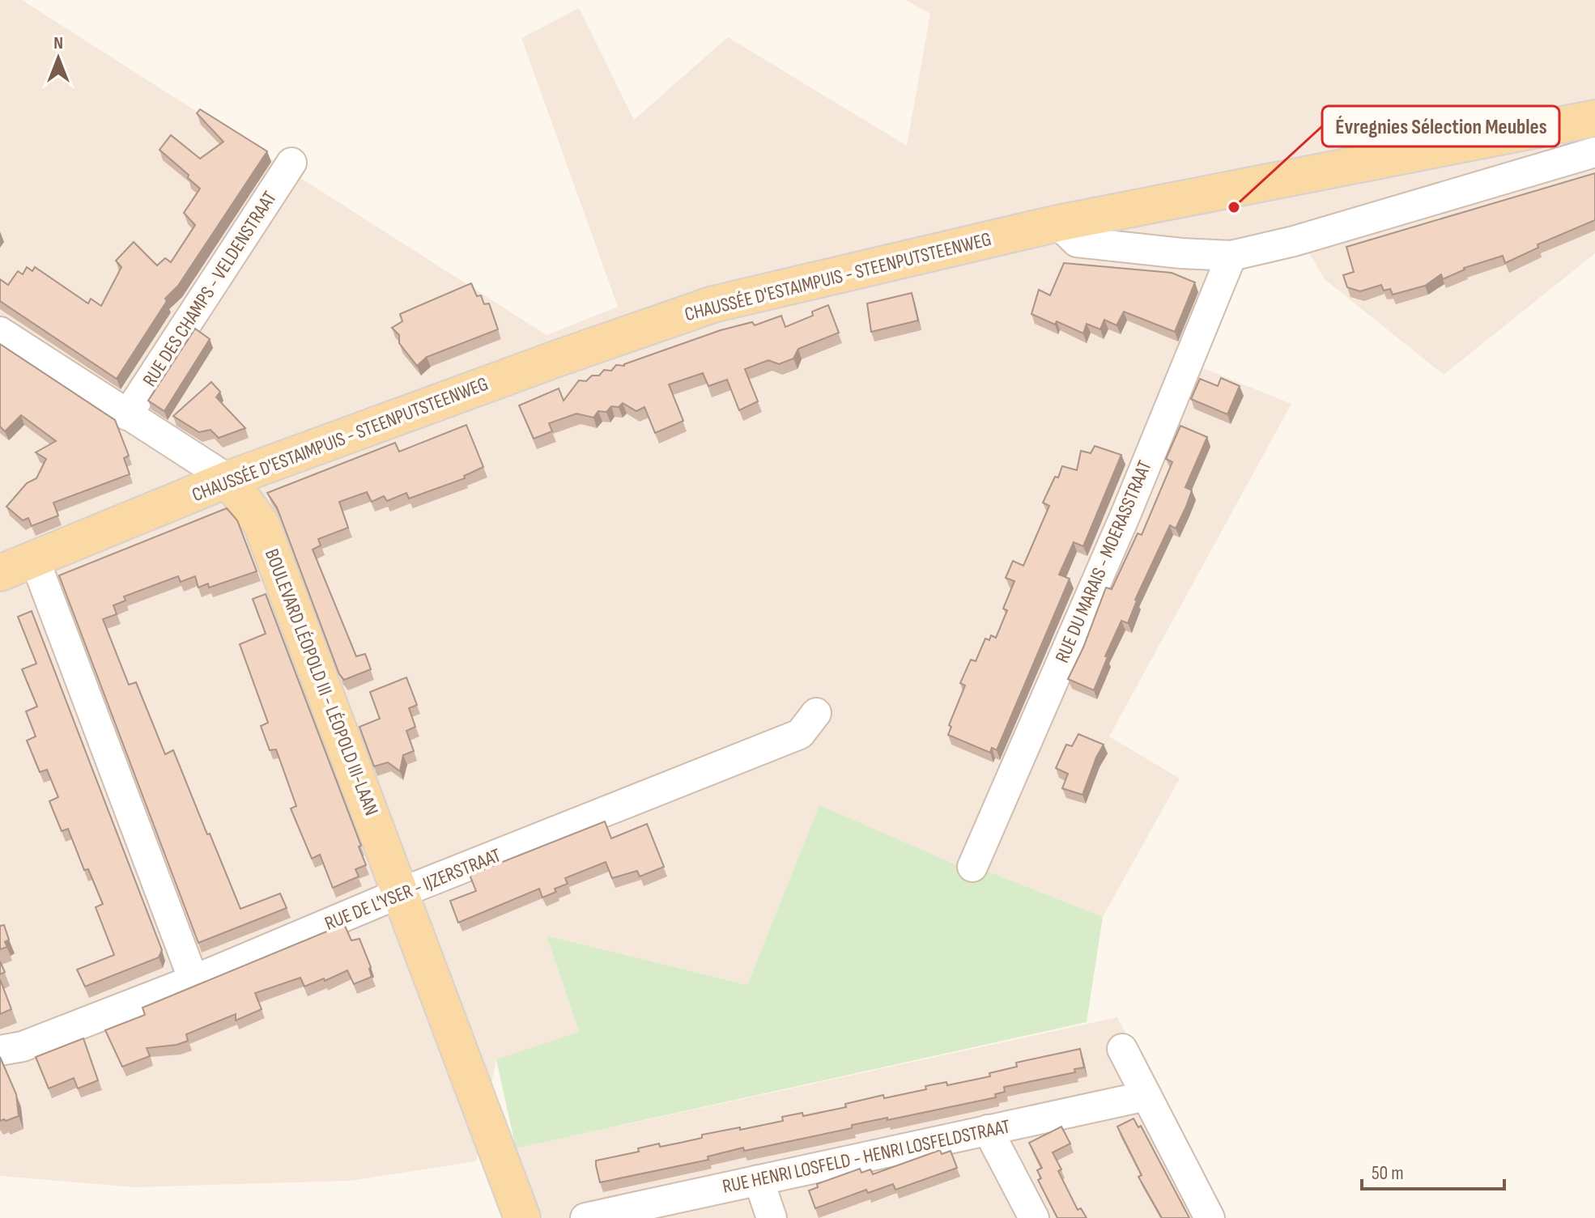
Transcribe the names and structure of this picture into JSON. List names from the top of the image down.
{
  "streets": {
    "main road": ["CHAUSSÉE D'ESTAIMPUIS - STEENPUTSTEENWEG", "BOULEVARD LÉOPOLD III - LÉOPOLD III-LAAN"],
    "street": [
      "RUE DES CHAMPS - VELDENSTRAAT",
      "RUE DU MARAIS - MOERASSTRAAT",
      "RUE DE L'YSER - IJZERSTRAAT",
      "RUE HENRI LOSFELD - HENRI LOSFELDSTRAAT"
    ]
  },
  "crossings": [
    ["CHAUSSÉE D'ESTAIMPUIS - STEENPUTSTEENWEG", "BOULEVARD LÉOPOLD III - LÉOPOLD III-LAAN"],
    ["BOULEVARD LÉOPOLD III - LÉOPOLD III-LAAN", "RUE DE L'YSER - IJZERSTRAAT"]
  ],
  "places": ["Évregnies Sélection Meubles"],
  "scale_bar": "50 m",
  "north": "top"
}
